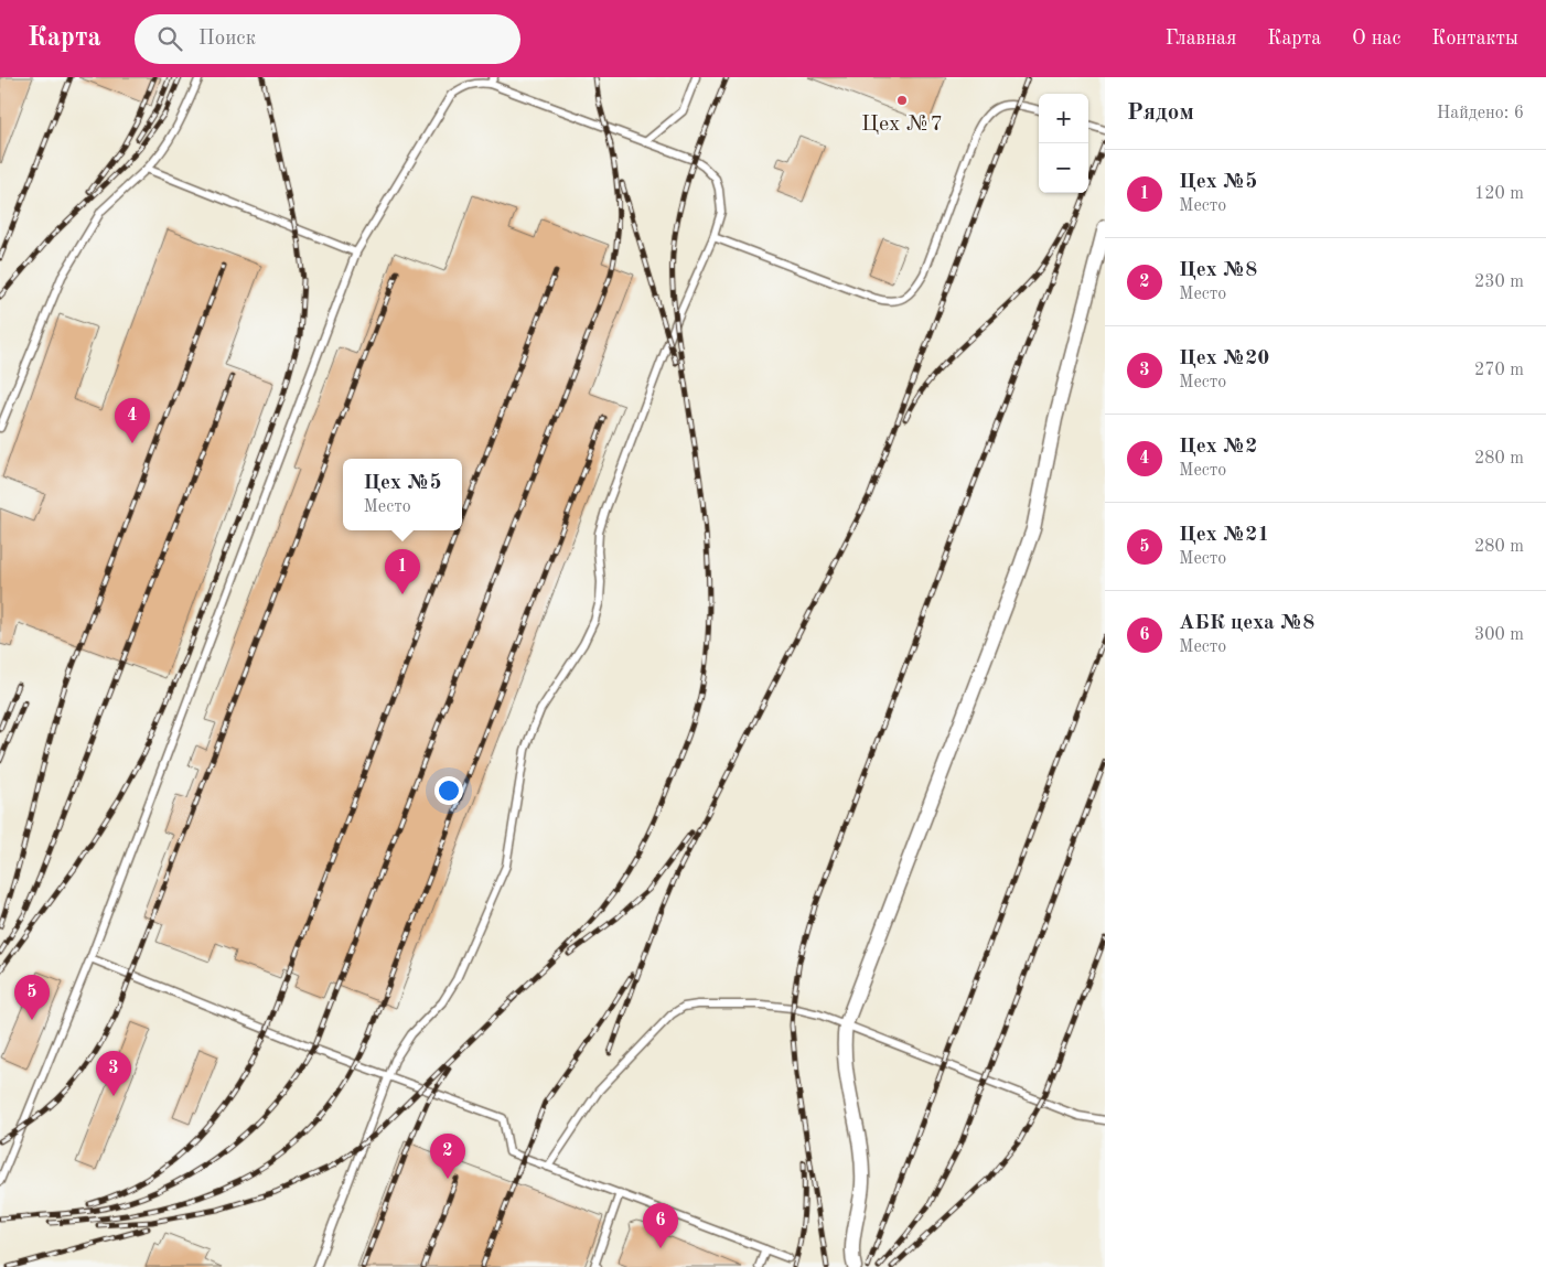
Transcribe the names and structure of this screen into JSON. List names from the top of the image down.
{
  "places": ["Цех №7"],
  "page": {
    "header": "Карта",
    "search": "Поиск",
    "nav": [
      "Главная",
      "Карта",
      "О нас",
      "Контакты"
    ],
    "heading": ["Рядом", "Найдено: 6"],
    "map_buttons": ["+", "−"],
    "list": [
      {
        "mark": "1",
        "name": "Цех №5",
        "note": "Место",
        "value": "120 m"
      },
      {
        "mark": "2",
        "name": "Цех №8",
        "note": "Место",
        "value": "230 m"
      },
      {
        "mark": "3",
        "name": "Цех №20",
        "note": "Место",
        "value": "270 m"
      },
      {
        "mark": "4",
        "name": "Цех №2",
        "note": "Место",
        "value": "280 m"
      },
      {
        "mark": "5",
        "name": "Цех №21",
        "note": "Место",
        "value": "280 m"
      },
      {
        "mark": "6",
        "name": "АБК цеха №8",
        "note": "Место",
        "value": "300 m"
      }
    ],
    "pins": [
      "4",
      "1",
      "5",
      "3",
      "2",
      "6"
    ],
    "popup": ["Цех №5", "Место"]
  }
}
